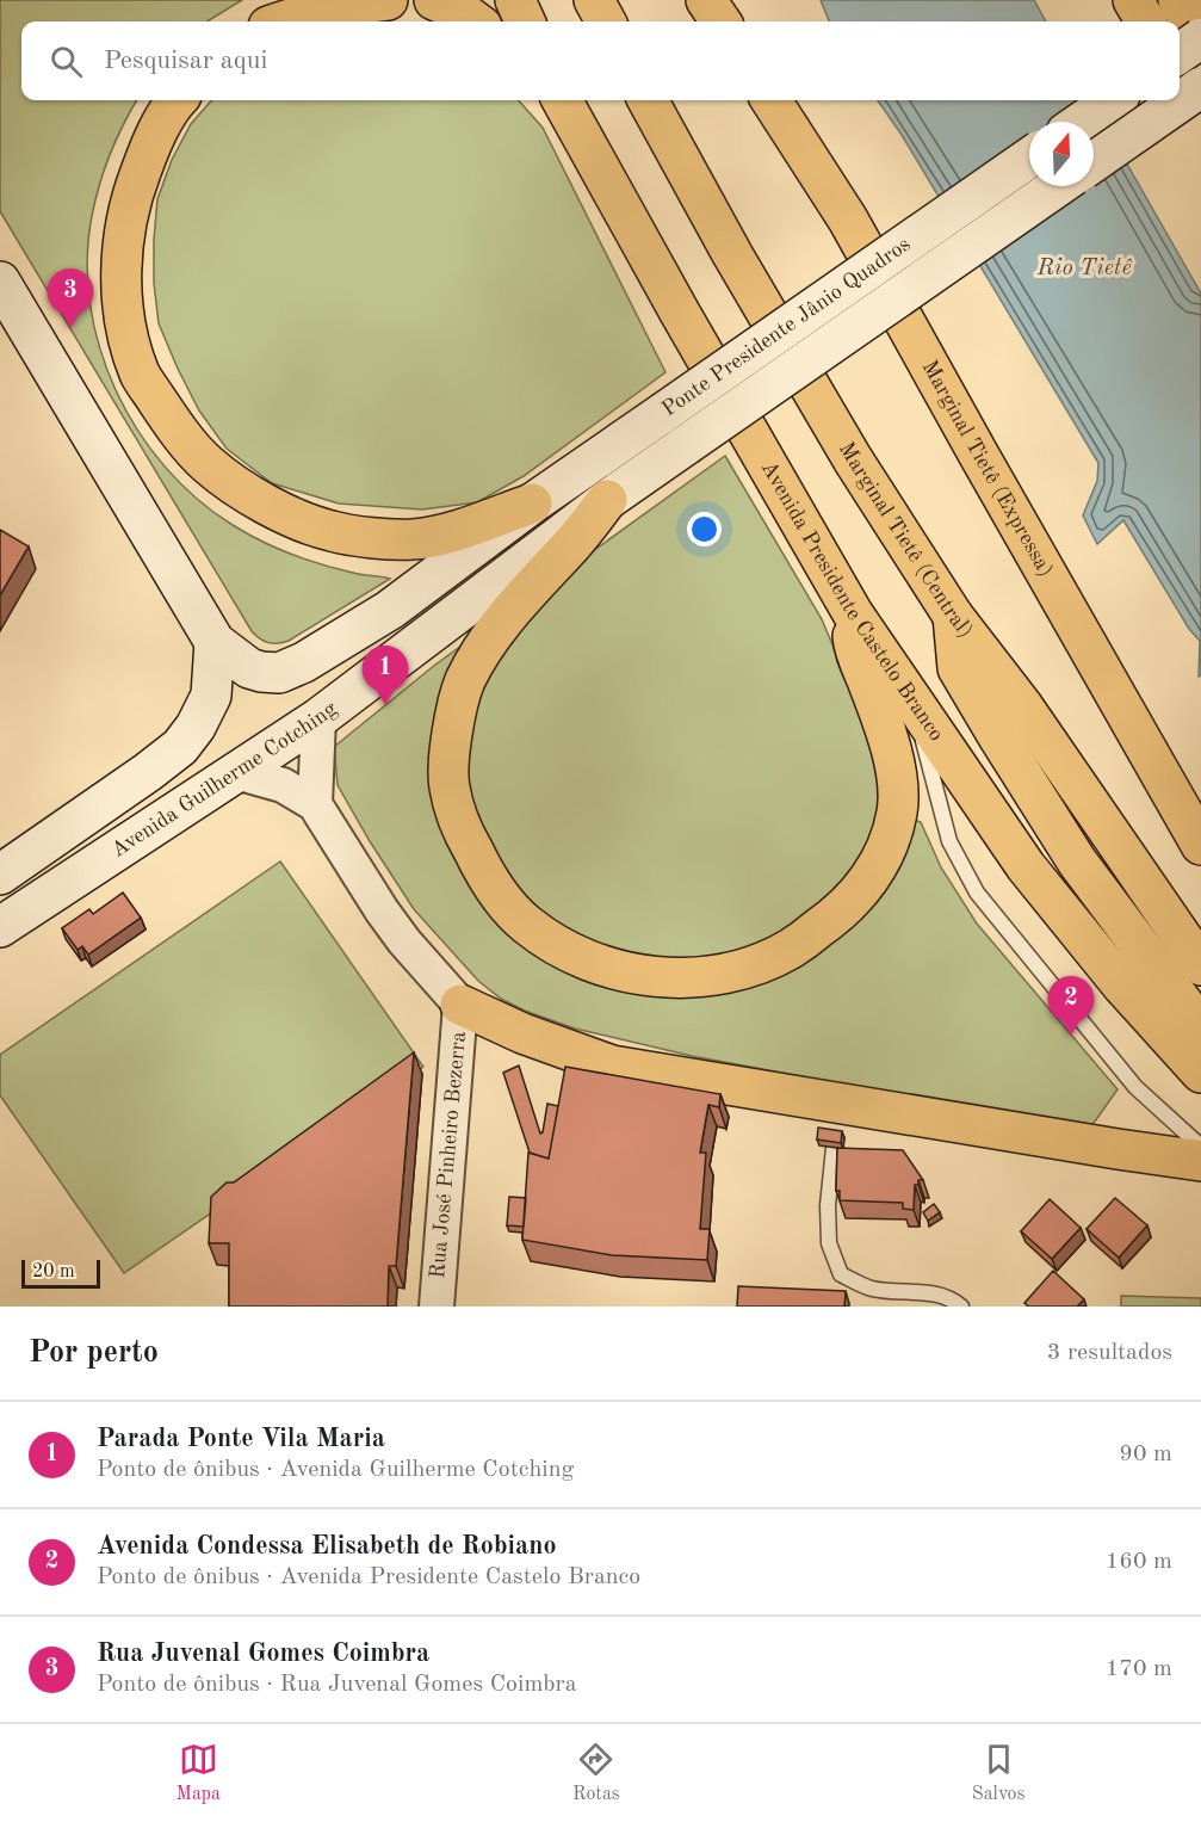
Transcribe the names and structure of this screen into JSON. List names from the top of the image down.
{
  "streets": {
    "highway": ["Marginal Tietê (Expressa)", "Marginal Tietê (Central)", "Avenida Presidente Castelo Branco"],
    "main road": ["Ponte Presidente Jânio Quadros", "Avenida Guilherme Cotching"],
    "street": ["Rua José Pinheiro Bezerra"]
  },
  "crossings": [
    ["Ponte Presidente Jânio Quadros", "Avenida Guilherme Cotching"]
  ],
  "water": ["Rio Tietê"],
  "scale_bar": "20 m",
  "north": "top",
  "page": {
    "search": "Pesquisar aqui",
    "pins": ["3", "1", "2"],
    "scale": "20 m",
    "heading": ["Por perto", "3 resultados"],
    "list": [
      {
        "mark": "1",
        "name": "Parada Ponte Vila Maria",
        "note": "Ponto de ônibus · Avenida Guilherme Cotching",
        "value": "90 m"
      },
      {
        "mark": "2",
        "name": "Avenida Condessa Elisabeth de Robiano",
        "note": "Ponto de ônibus · Avenida Presidente Castelo Branco",
        "value": "160 m"
      },
      {
        "mark": "3",
        "name": "Rua Juvenal Gomes Coimbra",
        "note": "Ponto de ônibus · Rua Juvenal Gomes Coimbra",
        "value": "170 m"
      }
    ],
    "nav": ["Mapa", "Rotas", "Salvos"]
  }
}
